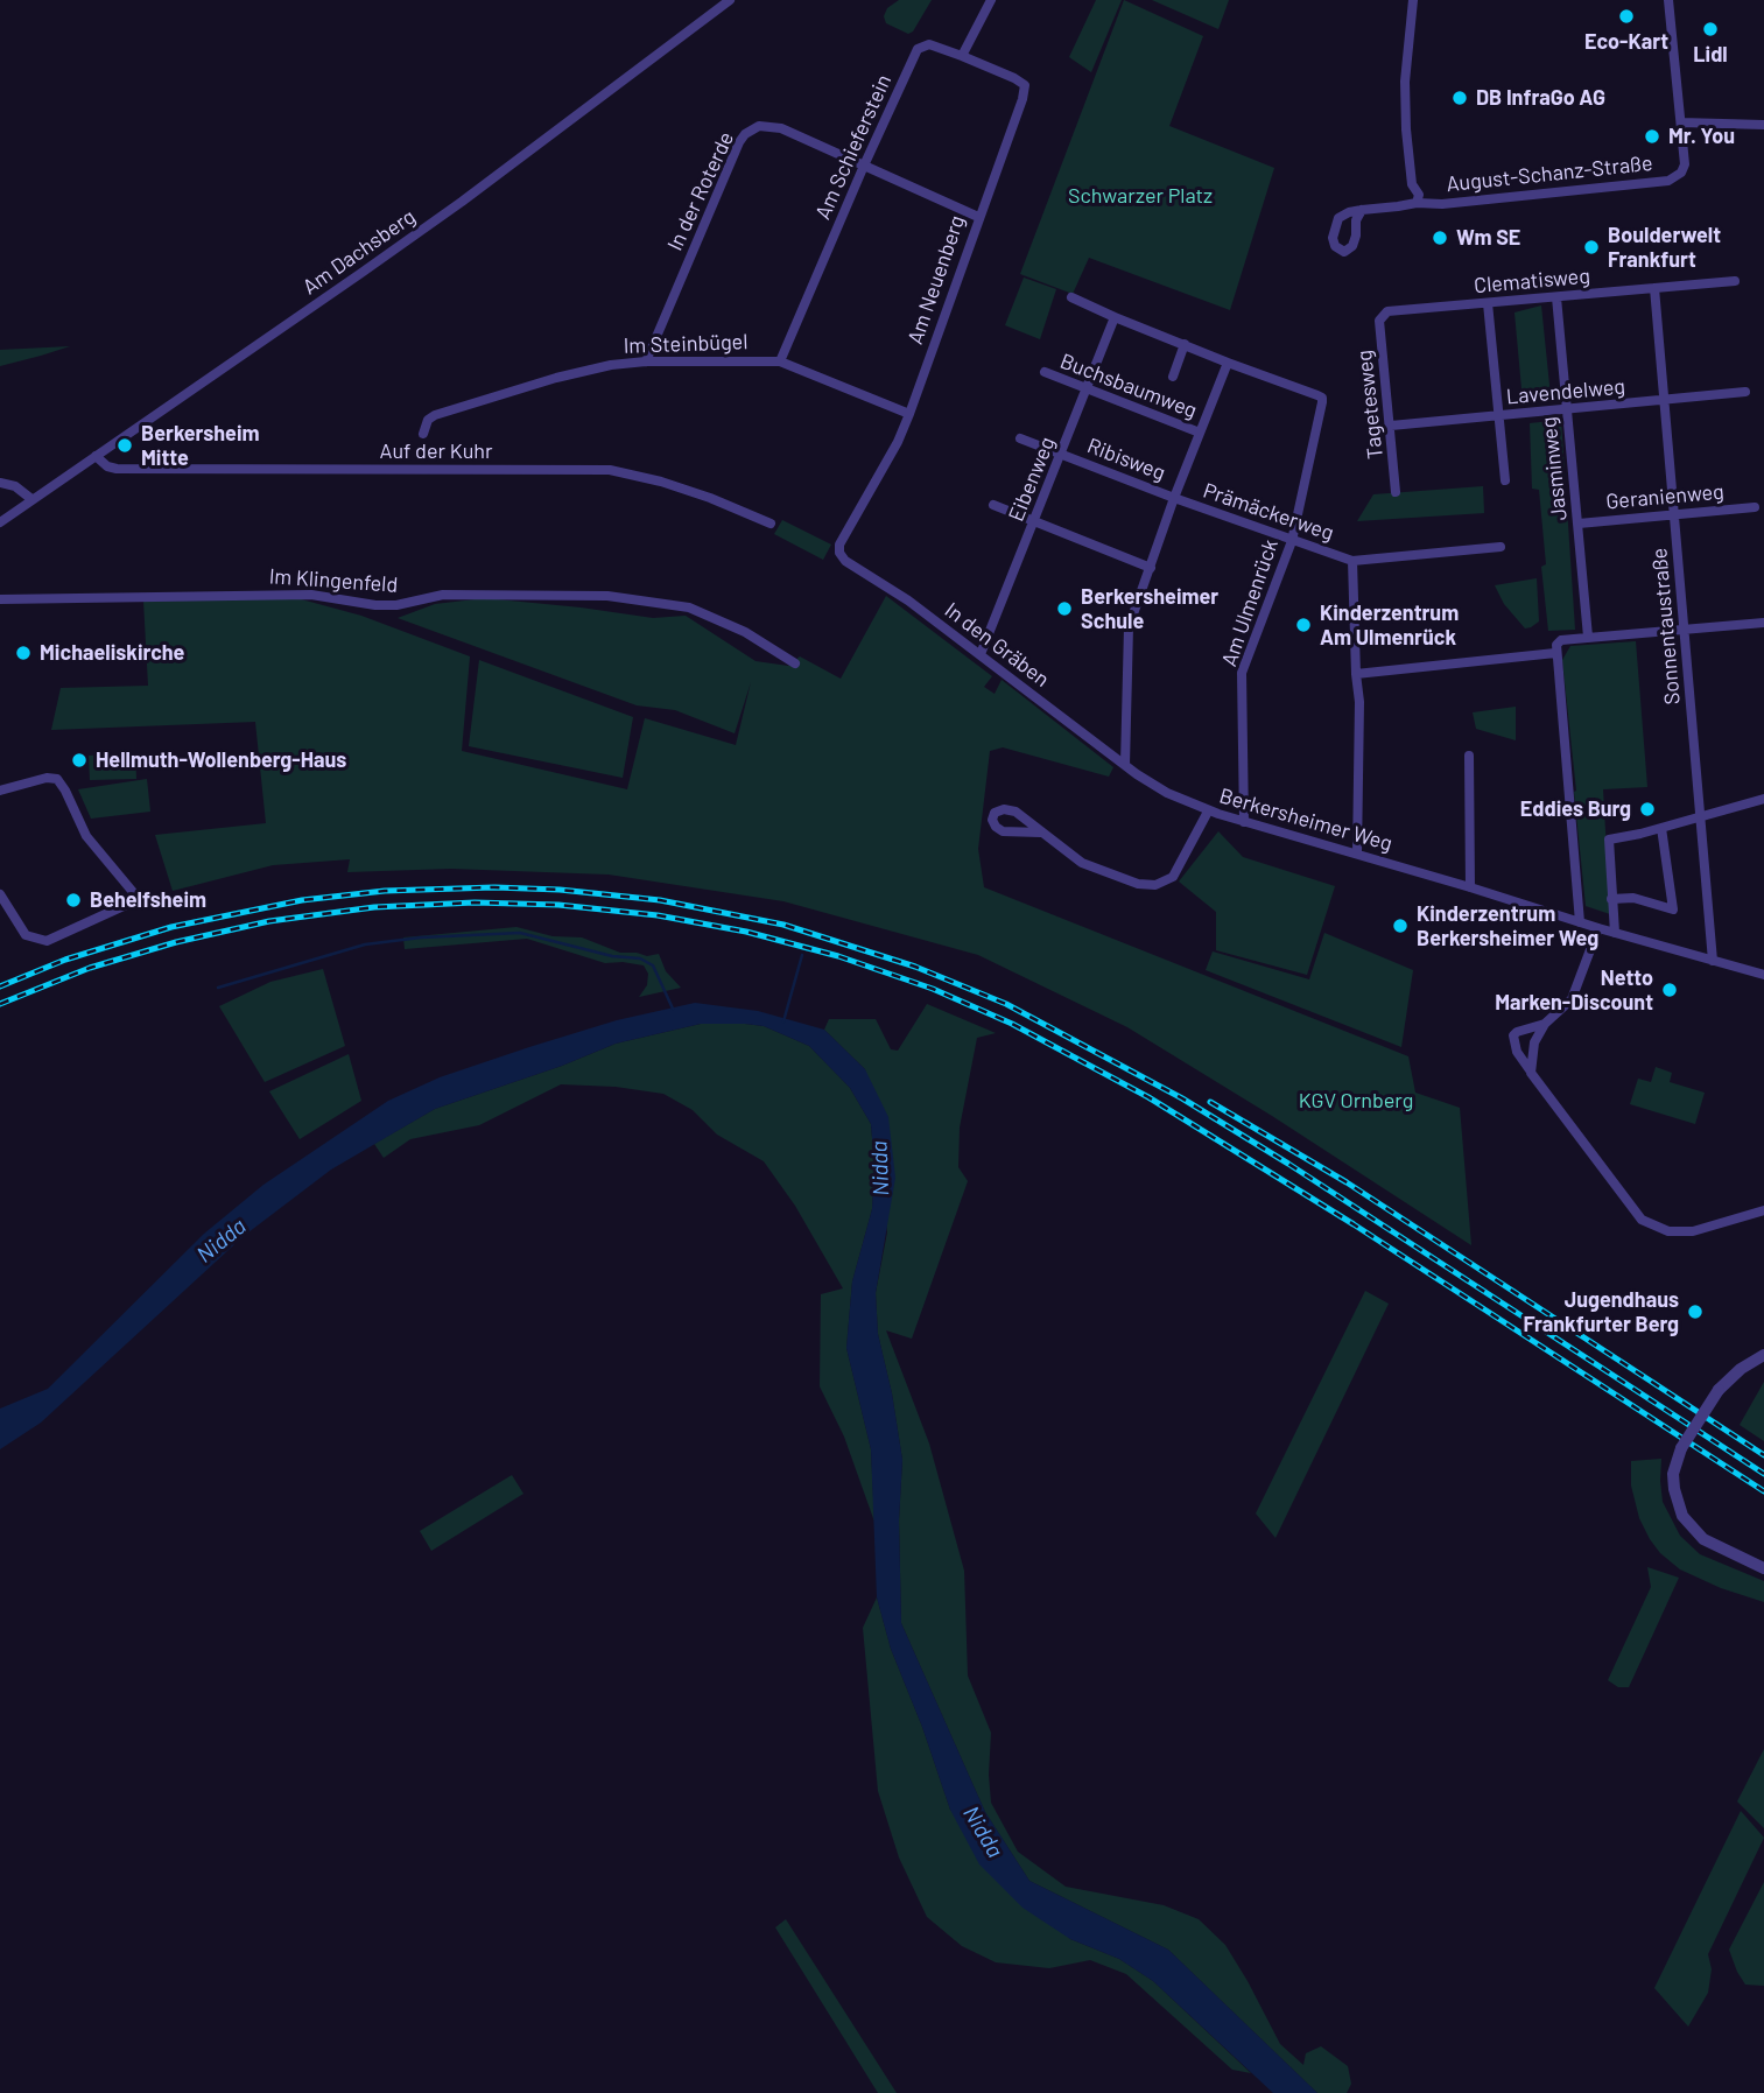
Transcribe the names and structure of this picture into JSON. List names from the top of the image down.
{
  "streets": {
    "street": [
      "Am Schieferstein",
      "August-Schanz-Straße",
      "In der Roterde",
      "Am Dachsberg",
      "Am Neuenberg",
      "Clematisweg",
      "Im Steinbügel",
      "Buchsbaumweg",
      "Lavendelweg",
      "Tagetesweg",
      "Auf der Kuhr",
      "Ribisweg",
      "Jasminweg",
      "Eibenweg",
      "Geranienweg",
      "Prämäckerweg",
      "Im Klingenfeld",
      "Am Ulmenrück",
      "Sonnentaustraße",
      "In den Gräben",
      "Berkersheimer Weg"
    ]
  },
  "crossings": [
    ["Am Schieferstein", "In der Roterde"],
    ["Am Schieferstein", "Am Neuenberg"],
    ["Am Schieferstein", "Im Steinbügel"],
    ["In der Roterde", "Am Neuenberg"],
    ["In der Roterde", "Im Steinbügel"],
    ["Am Dachsberg", "Auf der Kuhr"],
    ["Am Neuenberg", "Im Steinbügel"],
    ["Am Neuenberg", "In den Gräben"],
    ["Clematisweg", "Tagetesweg"],
    ["Clematisweg", "Jasminweg"],
    ["Clematisweg", "Sonnentaustraße"],
    ["Buchsbaumweg", "Eibenweg"],
    ["Buchsbaumweg", "Prämäckerweg"],
    ["Lavendelweg", "Tagetesweg"],
    ["Lavendelweg", "Jasminweg"],
    ["Lavendelweg", "Sonnentaustraße"],
    ["Ribisweg", "Eibenweg"],
    ["Ribisweg", "Prämäckerweg"],
    ["Jasminweg", "Geranienweg"],
    ["Eibenweg", "In den Gräben"],
    ["Geranienweg", "Sonnentaustraße"],
    ["Prämäckerweg", "Am Ulmenrück"],
    ["Prämäckerweg", "In den Gräben"],
    ["Am Ulmenrück", "Berkersheimer Weg"],
    ["Sonnentaustraße", "Berkersheimer Weg"],
    ["In den Gräben", "Berkersheimer Weg"]
  ],
  "water": ["Nidda"],
  "parks": ["Schwarzer Platz", "KGV Ornberg"],
  "places": [
    "Eco-Kart",
    "Lidl",
    "DB InfraGo AG",
    "Mr. You",
    "Wm SE",
    "Boulderwelt Frankfurt",
    "Berkersheim Mitte",
    "Berkersheimer Schule",
    "Kinderzentrum Am Ulmenrück",
    "Michaeliskirche",
    "Hellmuth-Wollenberg-Haus",
    "Eddies Burg",
    "Behelfsheim",
    "Kinderzentrum Berkersheimer Weg",
    "Netto Marken-Discount",
    "Jugendhaus Frankfurter Berg"
  ]
}
